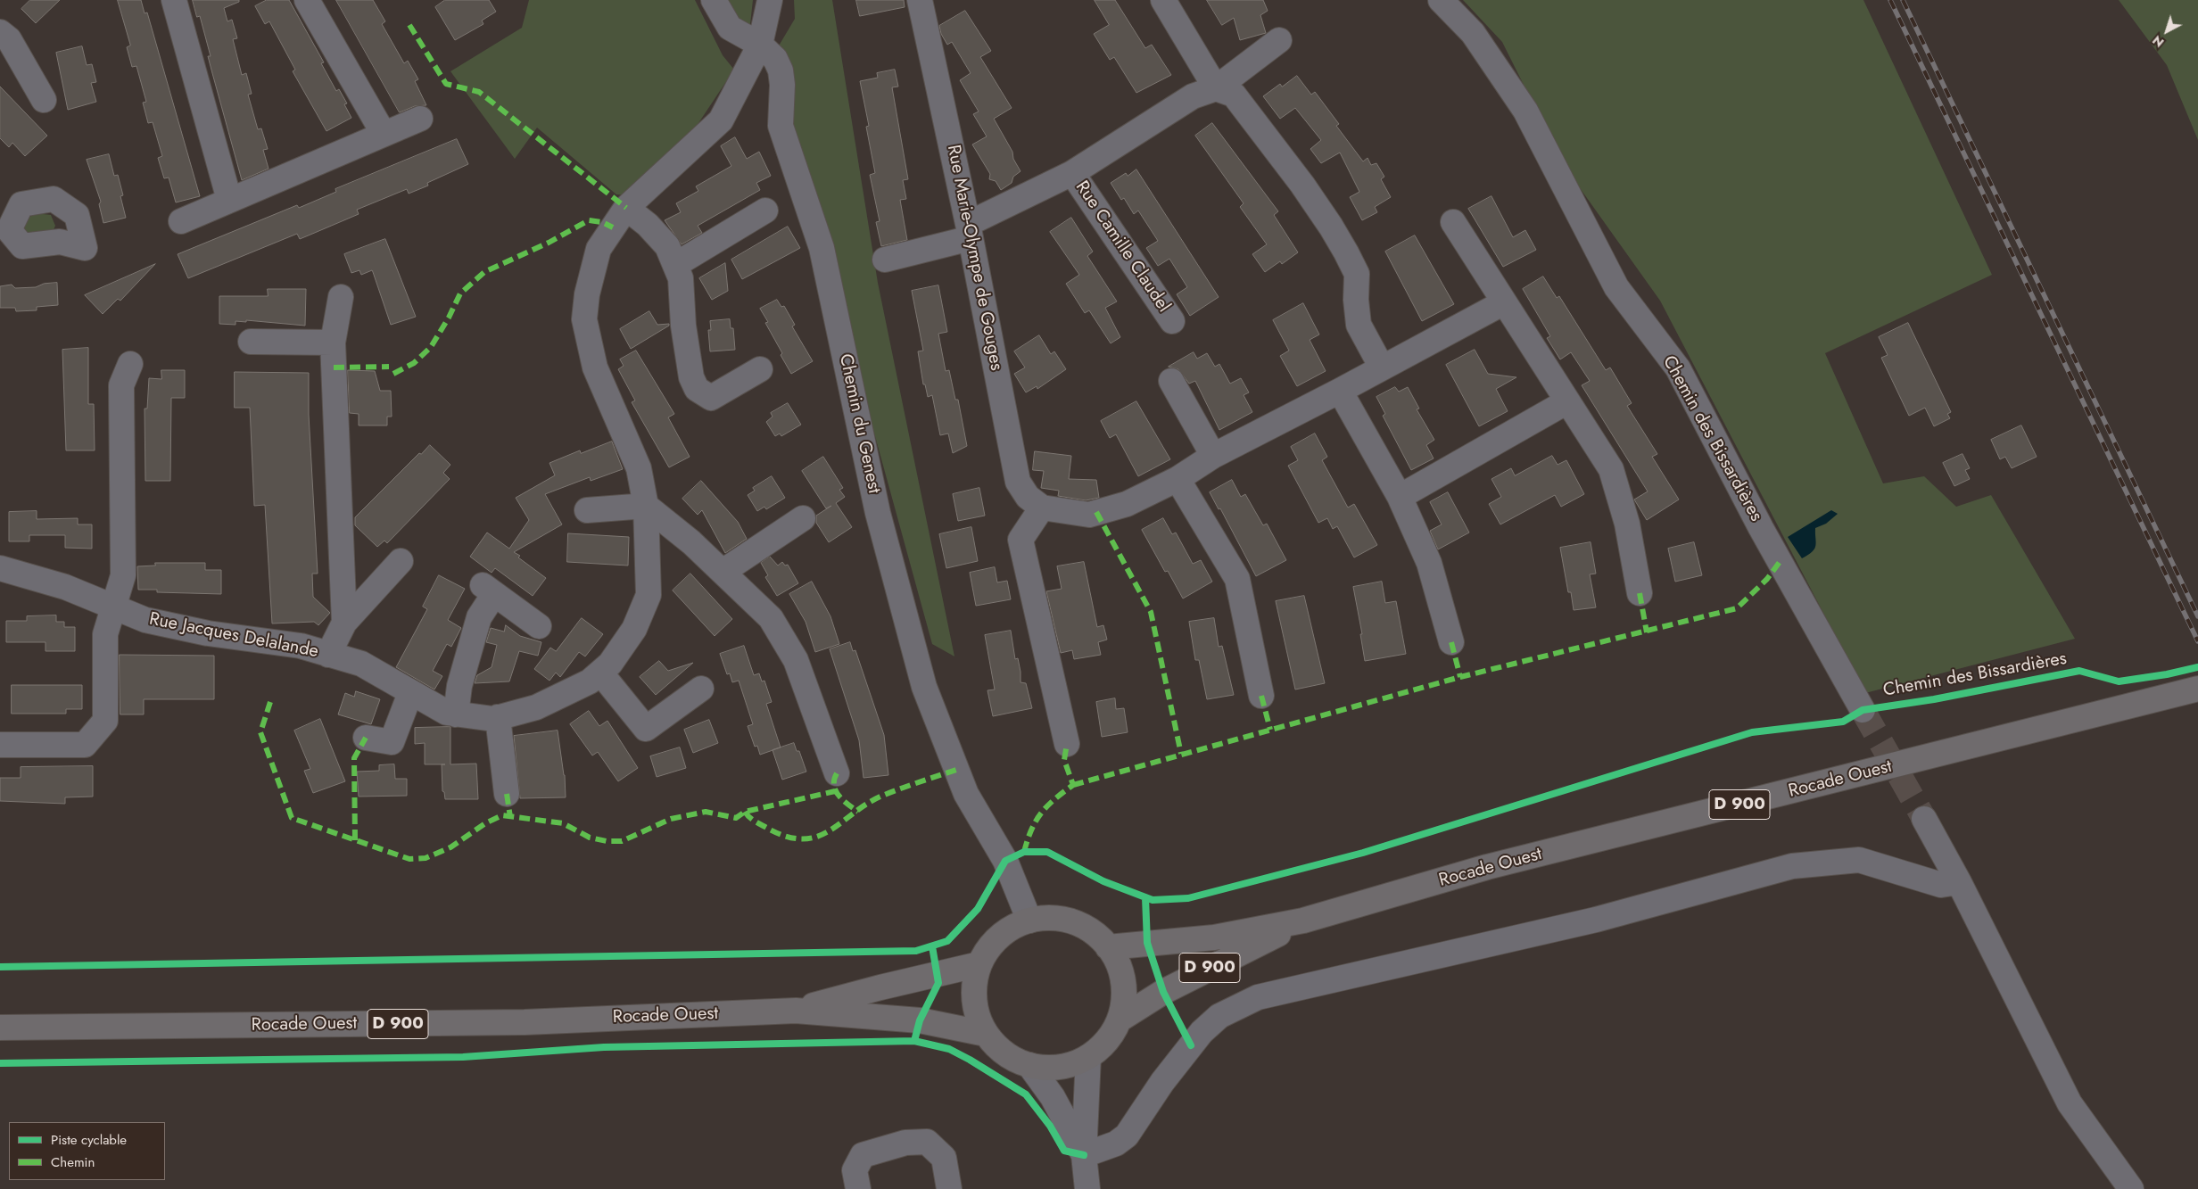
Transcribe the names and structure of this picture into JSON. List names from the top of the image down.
{
  "streets": {
    "main road": ["Rocade Ouest", "D 900"],
    "street": [
      "Rue Camille Claudel",
      "Rue Marie-Olympe de Gouges",
      "Chemin du Genest",
      "Chemin des Bissardières",
      "Rue Jacques Delalande"
    ]
  },
  "crossings": [
    ["Rue Camille Claudel", "Rue Marie-Olympe de Gouges"],
    ["Chemin du Genest", "Rue Jacques Delalande"],
    ["Chemin du Genest", "Rocade Ouest"]
  ],
  "legend": ["Piste cyclable", "Chemin"],
  "north": "bottom left"
}
